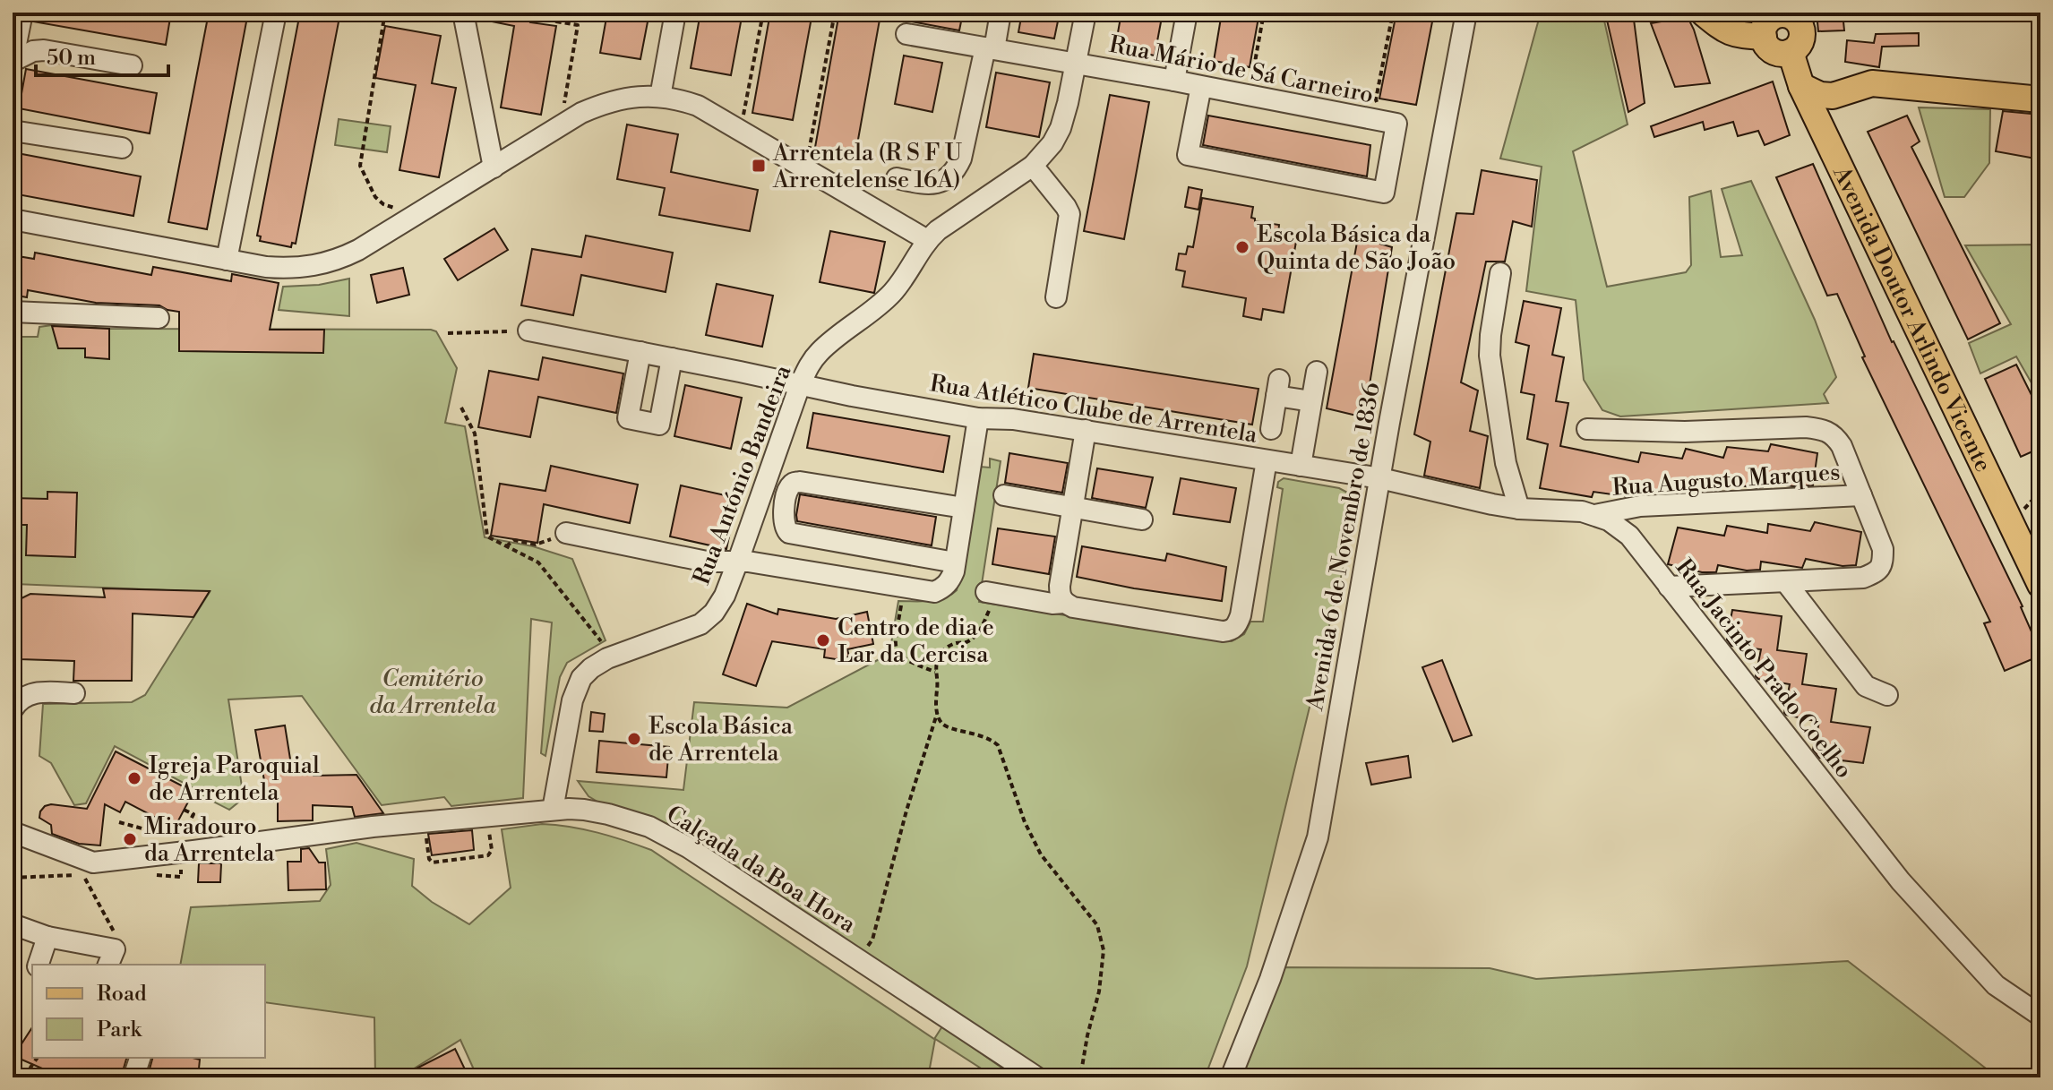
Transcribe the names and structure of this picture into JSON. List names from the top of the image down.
{
  "streets": {
    "main road": ["Avenida Doutor Arlindo Vicente"],
    "street": [
      "Rua Mário de Sá Carneiro",
      "Rua Atlético Clube de Arrentela",
      "Rua António Bandeira",
      "Rua Augusto Marques",
      "Avenida 6 de Novembro de 1836",
      "Rua Jacinto Prado Coelho",
      "Calçada da Boa Hora"
    ]
  },
  "crossings": [
    ["Rua Mário de Sá Carneiro", "Rua António Bandeira"],
    ["Rua Atlético Clube de Arrentela", "Rua António Bandeira"],
    ["Rua Atlético Clube de Arrentela", "Avenida 6 de Novembro de 1836"],
    ["Rua Atlético Clube de Arrentela", "Rua Jacinto Prado Coelho"],
    ["Rua António Bandeira", "Calçada da Boa Hora"],
    ["Rua Augusto Marques", "Rua Jacinto Prado Coelho"],
    ["Avenida 6 de Novembro de 1836", "Rua Jacinto Prado Coelho"]
  ],
  "parks": ["Cemitério da Arrentela"],
  "places": {
    "transit": ["Arrentela (R S F U Arrentelense 16A)"],
    "other": [
      "Escola Básica da Quinta de São João",
      "Centro de dia e Lar da Cercisa",
      "Escola Básica de Arrentela",
      "Igreja Paroquial de Arrentela",
      "Miradouro da Arrentela"
    ]
  },
  "legend": ["Road", "Park"],
  "scale_bar": "50 m"
}
